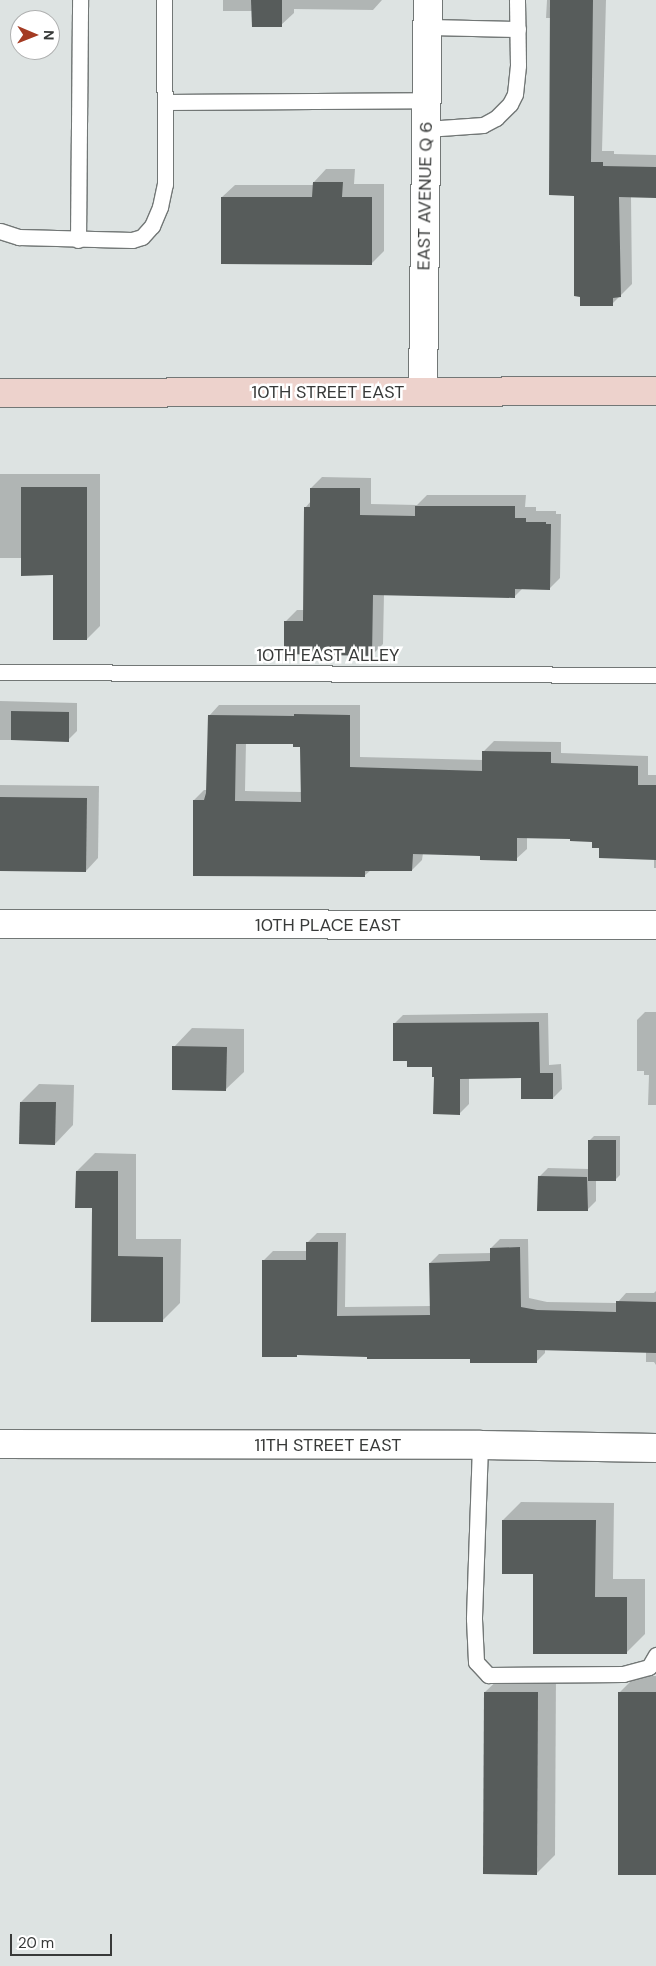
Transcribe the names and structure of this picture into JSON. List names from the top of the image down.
{
  "streets": {
    "main road": ["10TH STREET EAST"],
    "street": ["EAST AVENUE Q 6", "10TH PLACE EAST", "11TH STREET EAST"],
    "lane": ["10TH EAST ALLEY"]
  },
  "crossings": [
    ["EAST AVENUE Q 6", "10TH STREET EAST"]
  ],
  "scale_bar": "20 m",
  "north": "right"
}
